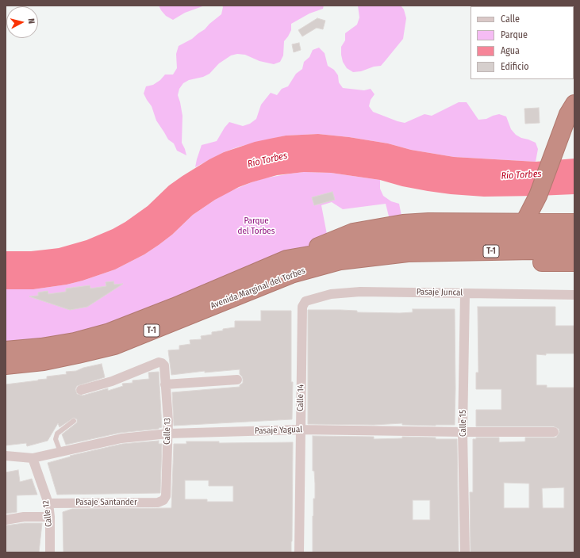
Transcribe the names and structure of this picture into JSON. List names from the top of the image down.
{
  "streets": {
    "highway": ["T-1", "Avenida Marginal del Torbes"],
    "street": [
      "Pasaje Juncal",
      "Calle 14",
      "Calle 15",
      "Pasaje Yagual",
      "Calle 13",
      "Pasaje Santander",
      "Calle 12"
    ]
  },
  "crossings": [
    ["Pasaje Juncal", "Calle 14"],
    ["Pasaje Juncal", "Calle 15"],
    ["Calle 14", "Pasaje Yagual"],
    ["Calle 15", "Pasaje Yagual"],
    ["Pasaje Yagual", "Calle 13"],
    ["Pasaje Yagual", "Calle 12"],
    ["Calle 13", "Pasaje Santander"],
    ["Pasaje Santander", "Calle 12"]
  ],
  "water": ["Río Torbes"],
  "parks": ["Parque del Torbes"],
  "legend": [
    "Calle",
    "Parque",
    "Agua",
    "Edificio"
  ],
  "north": "right"
}
